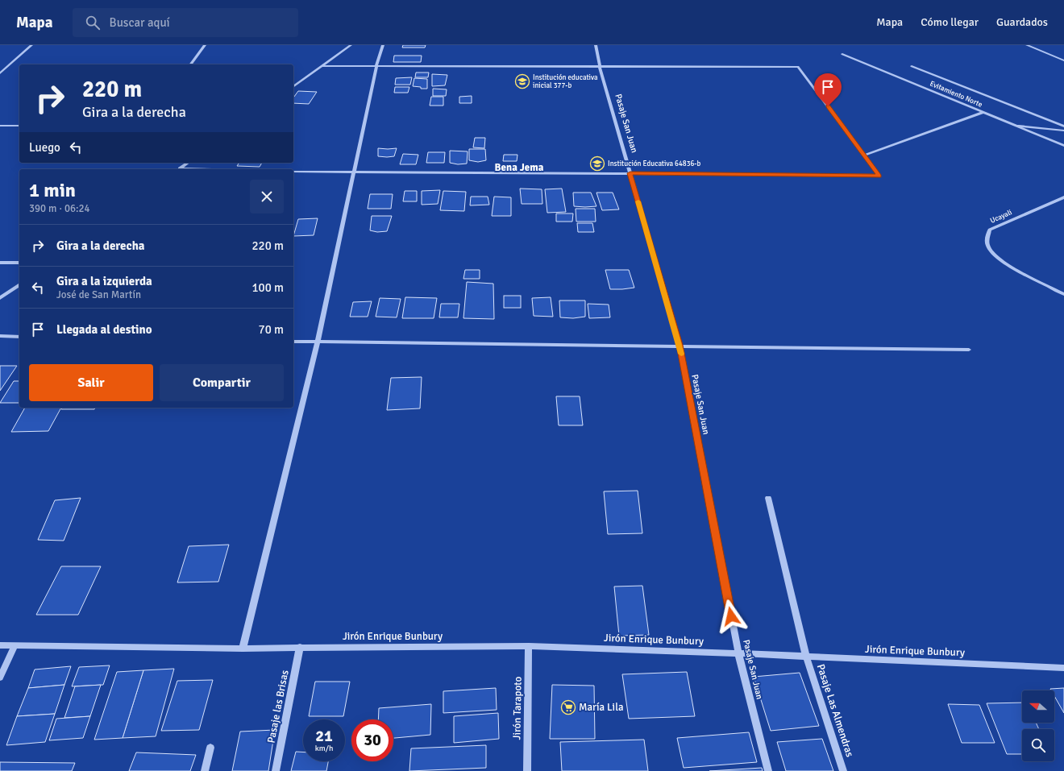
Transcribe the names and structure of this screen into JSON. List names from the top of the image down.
{
  "streets": {
    "street": [
      "Evitamiento Norte",
      "Pasaje San Juan",
      "Ucayali",
      "Jirón Enrique Bunbury",
      "Pasaje las Brisas",
      "Jirón Tarapoto",
      "Pasaje Las Almendras"
    ]
  },
  "crossings": [
    ["Pasaje San Juan", "Jirón Enrique Bunbury"],
    ["Jirón Enrique Bunbury", "Pasaje las Brisas"],
    ["Jirón Enrique Bunbury", "Jirón Tarapoto"],
    ["Jirón Enrique Bunbury", "Pasaje Las Almendras"]
  ],
  "districts": ["Bena Jema"],
  "places": {
    "school or university": ["Institución educativa inicial 377-b", "Institución Educativa 64836-b"],
    "supermarket": ["María Lila"]
  },
  "north": "left",
  "page": {
    "header": "Mapa",
    "search": "Buscar aquí",
    "nav": ["Mapa", "Cómo llegar", "Guardados"],
    "turn": ["220 m", "Gira a la derecha"],
    "then": "Luego",
    "heading": ["1 min", "390 m · 06:24"],
    "list": [
      {
        "name": "Gira a la derecha",
        "value": "220 m"
      },
      {
        "name": "Gira a la izquierda",
        "note": "José de San Martín",
        "value": "100 m"
      },
      {
        "name": "Llegada al destino",
        "value": "70 m"
      }
    ],
    "buttons": ["Salir", "Compartir"],
    "speed": "21 km/h",
    "limit": "30"
  }
}
